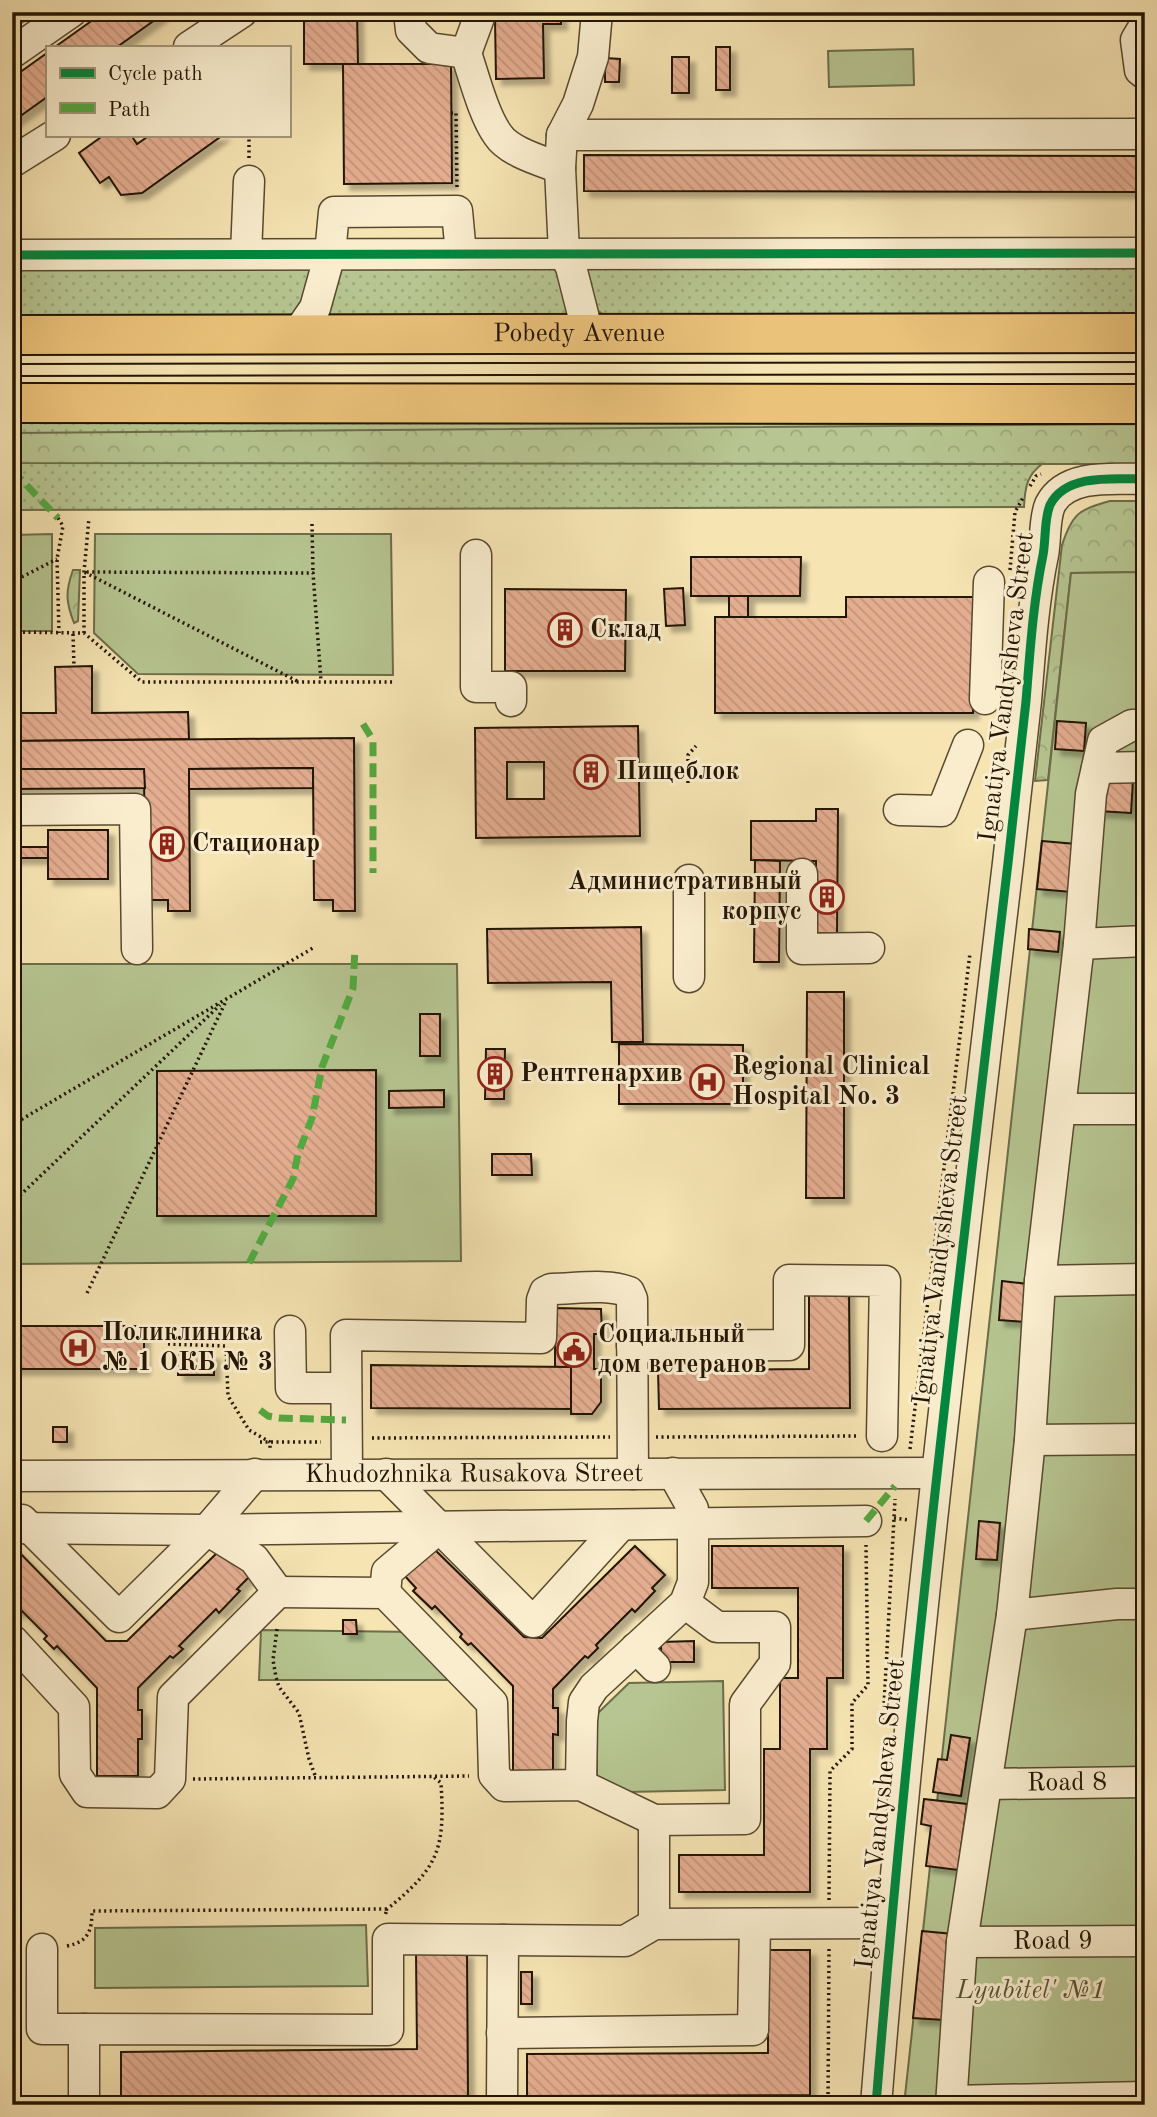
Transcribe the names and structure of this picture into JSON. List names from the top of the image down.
{
  "streets": {
    "main road": ["Pobedy Avenue"],
    "street": [
      "Ignatiya Vandysheva Street",
      "Khudozhnika Rusakova Street",
      "Road 8",
      "Road 9"
    ]
  },
  "crossings": [
    ["Ignatiya Vandysheva Street", "Khudozhnika Rusakova Street"]
  ],
  "parks": ["Lyubitel' №1"],
  "places": {
    "building": [
      "Склад",
      "Пищеблок",
      "Стационар",
      "Административный корпус",
      "Рентгенархив"
    ],
    "hospital": ["Regional Clinical Hospital No. 3", "Поликлиника № 1 ОКБ № 3"],
    "public building": ["Социальный дом ветеранов"]
  },
  "legend": ["Cycle path", "Path"]
}
